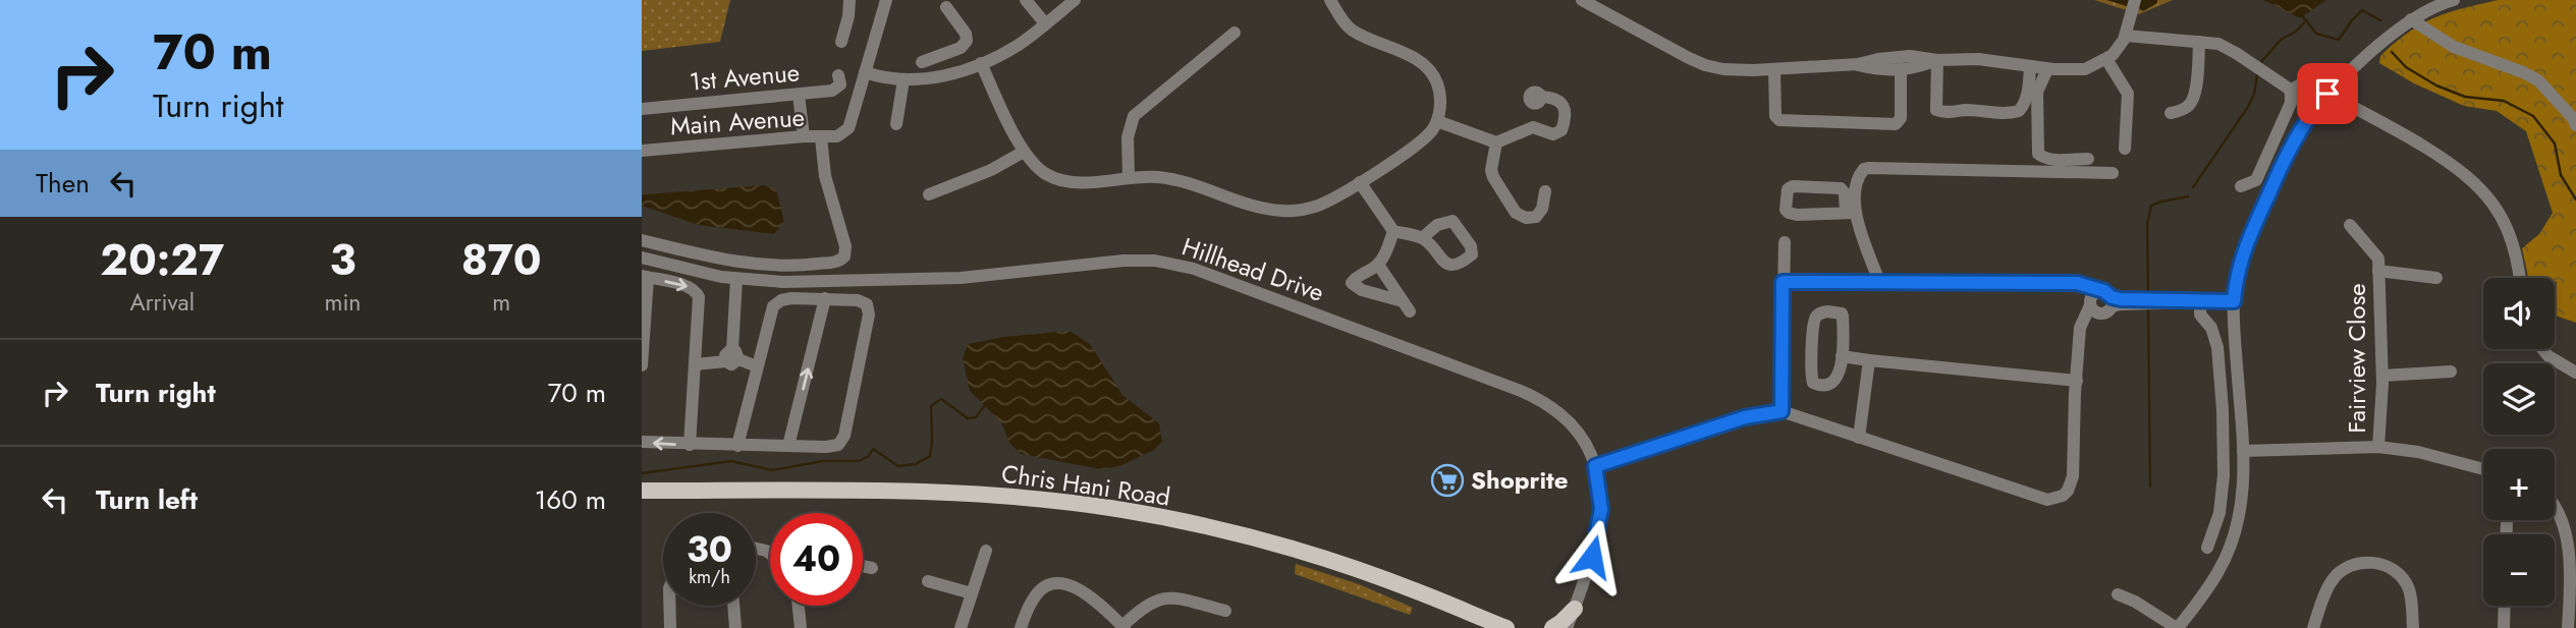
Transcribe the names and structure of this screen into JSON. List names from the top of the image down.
{
  "streets": {
    "main road": ["Chris Hani Road"],
    "street": [
      "1st Avenue",
      "Main Avenue",
      "Hillhead Drive",
      "Fairview Close"
    ]
  },
  "places": {
    "supermarket": ["Shoprite"]
  },
  "page": {
    "turn": ["70 m", "Turn right"],
    "then": "Then",
    "eta": [
      "20:27",
      "Arrival",
      "3",
      "min",
      "870",
      "m"
    ],
    "map_buttons": ["+", "−"],
    "list": [
      {
        "name": "Turn right",
        "value": "70 m"
      },
      {
        "name": "Turn left",
        "value": "160 m"
      }
    ],
    "speed": "30 km/h",
    "limit": "40"
  }
}
